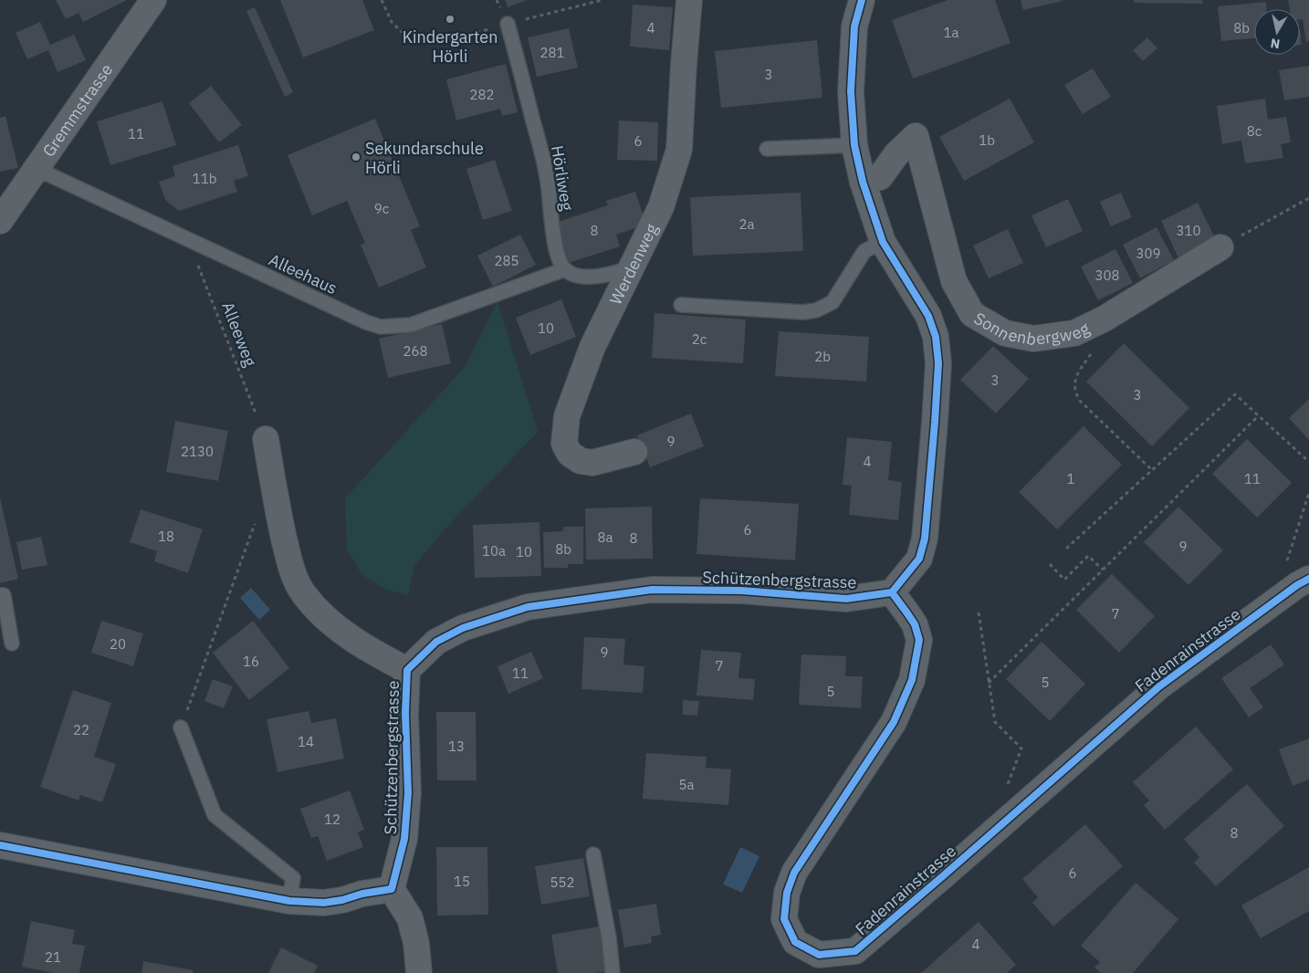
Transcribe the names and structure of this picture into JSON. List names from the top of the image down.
{
  "streets": {
    "street": [
      "Gremmstrasse",
      "Werdenweg",
      "Sonnenbergweg",
      "Schützenbergstrasse",
      "Fadenrainstrasse"
    ],
    "lane": ["Hörliweg", "Alleehaus"],
    "path": ["Alleeweg"]
  },
  "crossings": [
    ["Gremmstrasse", "Alleehaus"],
    ["Hörliweg", "Alleehaus"],
    ["Alleehaus", "Alleeweg"],
    ["Schützenbergstrasse", "Fadenrainstrasse"]
  ],
  "places": ["Kindergarten Hörli", "Sekundarschule Hörli"],
  "house_numbers": [
    "4",
    "8b",
    "1a",
    "281",
    "3",
    "282",
    "8c",
    "11",
    "1b",
    "6",
    "11b",
    "9c",
    "2a",
    "8",
    "310",
    "309",
    "285",
    "308",
    "10",
    "2c",
    "268",
    "2b",
    "3",
    "3",
    "9",
    "2130",
    "4",
    "1",
    "11",
    "6",
    "18",
    "8a",
    "8",
    "9",
    "8b",
    "10a",
    "10",
    "7",
    "20",
    "9",
    "16",
    "7",
    "11",
    "5",
    "5",
    "22",
    "14",
    "13",
    "5a",
    "12",
    "8",
    "6",
    "15",
    "552",
    "4",
    "21"
  ],
  "north": "bottom"
}
